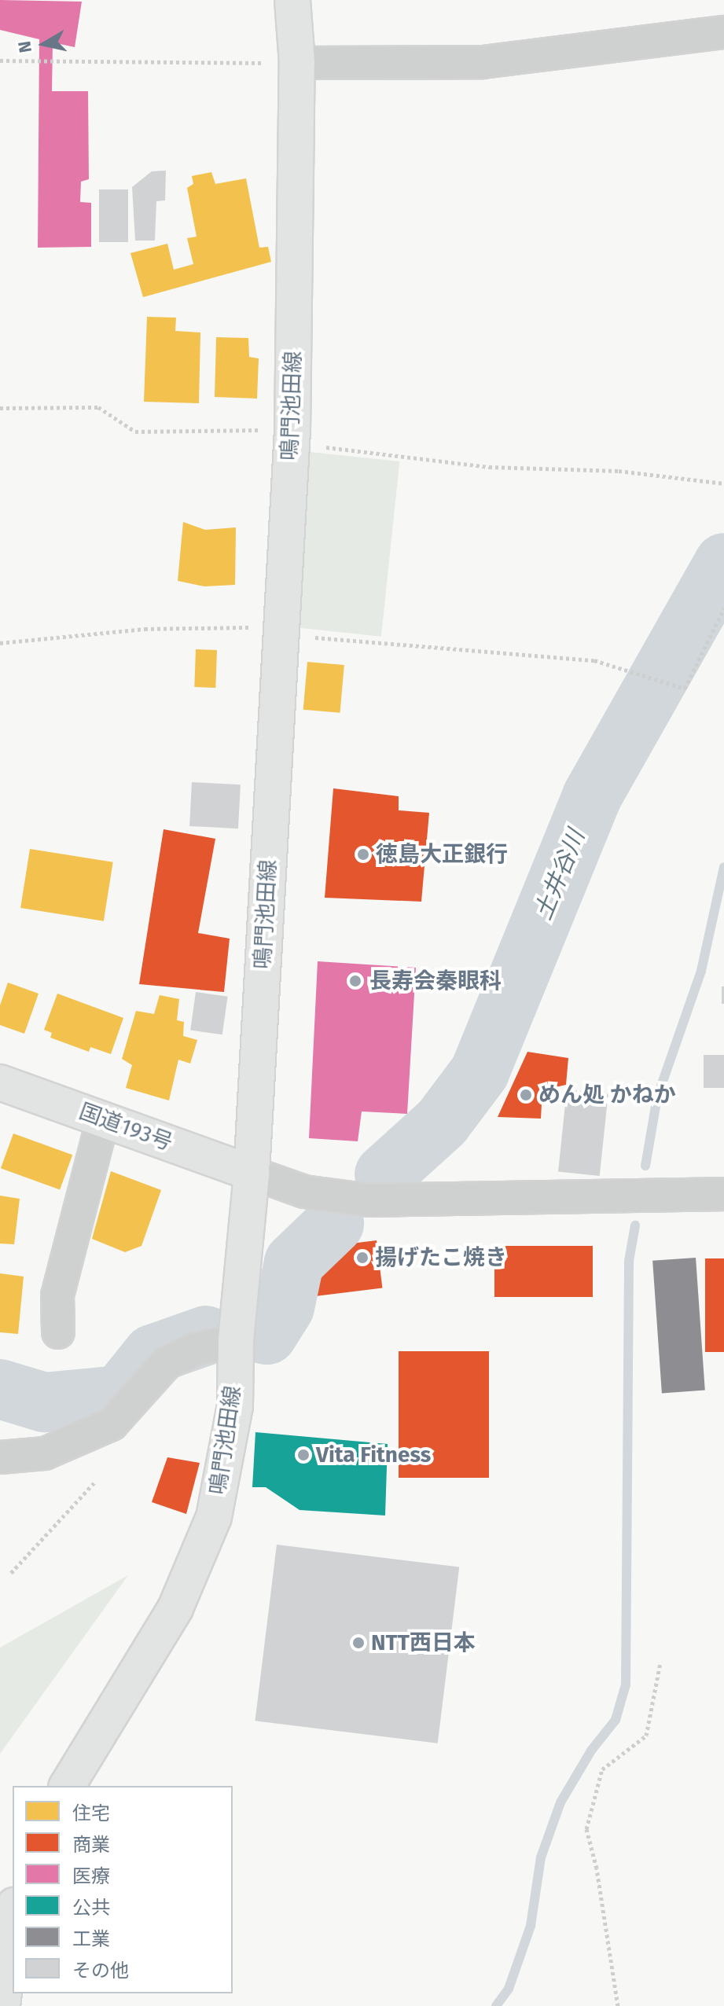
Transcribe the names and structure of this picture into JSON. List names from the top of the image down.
{
  "streets": {
    "main road": ["鳴門池田線", "国道193号"]
  },
  "crossings": [
    ["鳴門池田線", "国道193号"]
  ],
  "water": ["土井谷川"],
  "places": [
    "徳島大正銀行",
    "長寿会秦眼科",
    "めん処 かねか",
    "揚げたこ焼き",
    "Vita Fitness",
    "NTT西日本"
  ],
  "legend": [
    "住宅",
    "商業",
    "医療",
    "公共",
    "工業",
    "その他"
  ],
  "north": "left"
}
